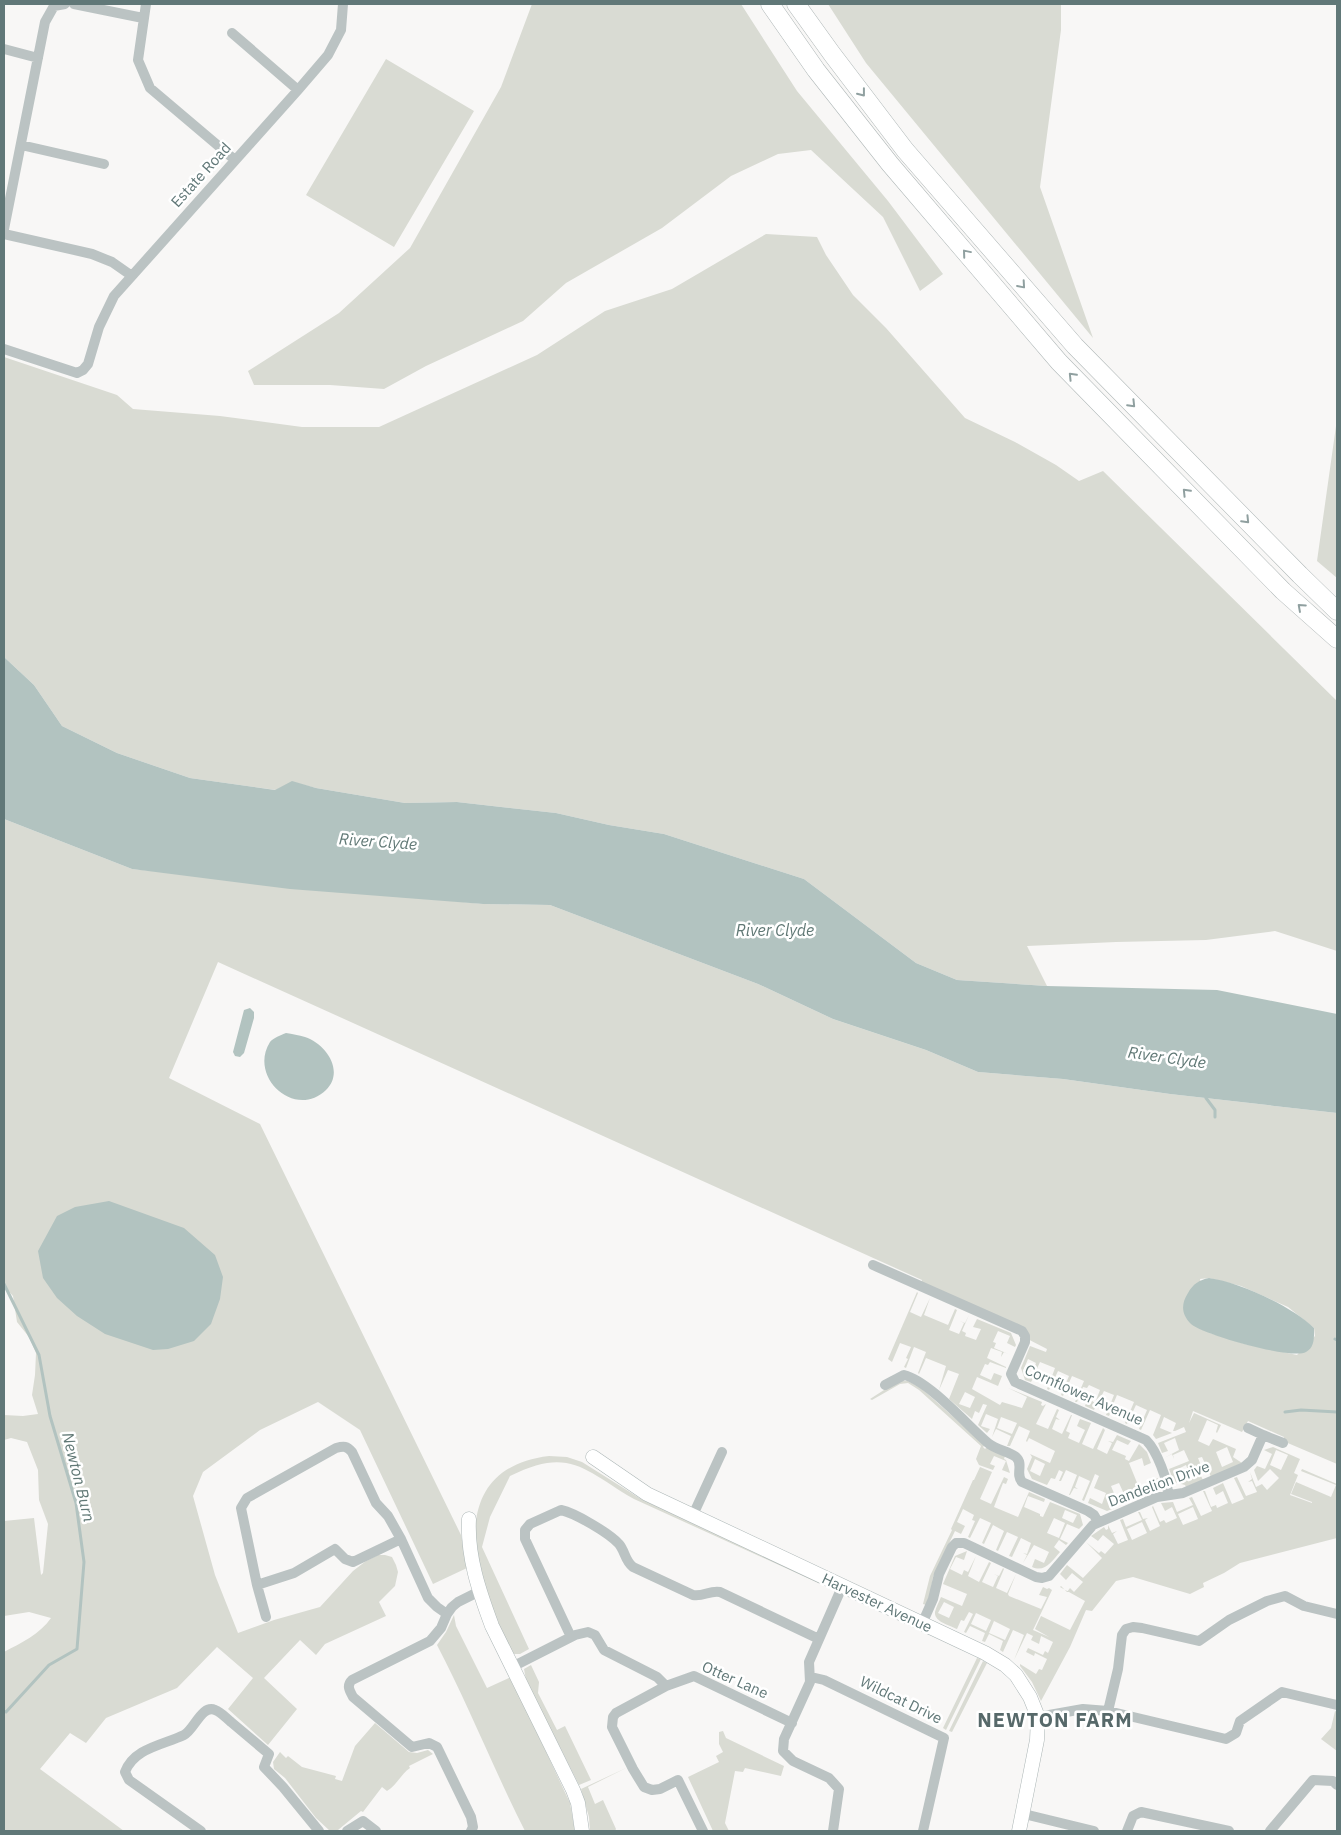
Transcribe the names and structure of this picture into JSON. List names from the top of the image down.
{
  "streets": {
    "street": [
      "Estate Road",
      "Cornflower Avenue",
      "Dandelion Drive",
      "Harvester Avenue",
      "Otter Lane",
      "Wildcat Drive"
    ]
  },
  "crossings": [
    ["Cornflower Avenue", "Dandelion Drive"],
    ["Dandelion Drive", "Harvester Avenue"]
  ],
  "districts": ["NEWTON FARM"],
  "water": ["River Clyde", "Newton Burn"]
}
